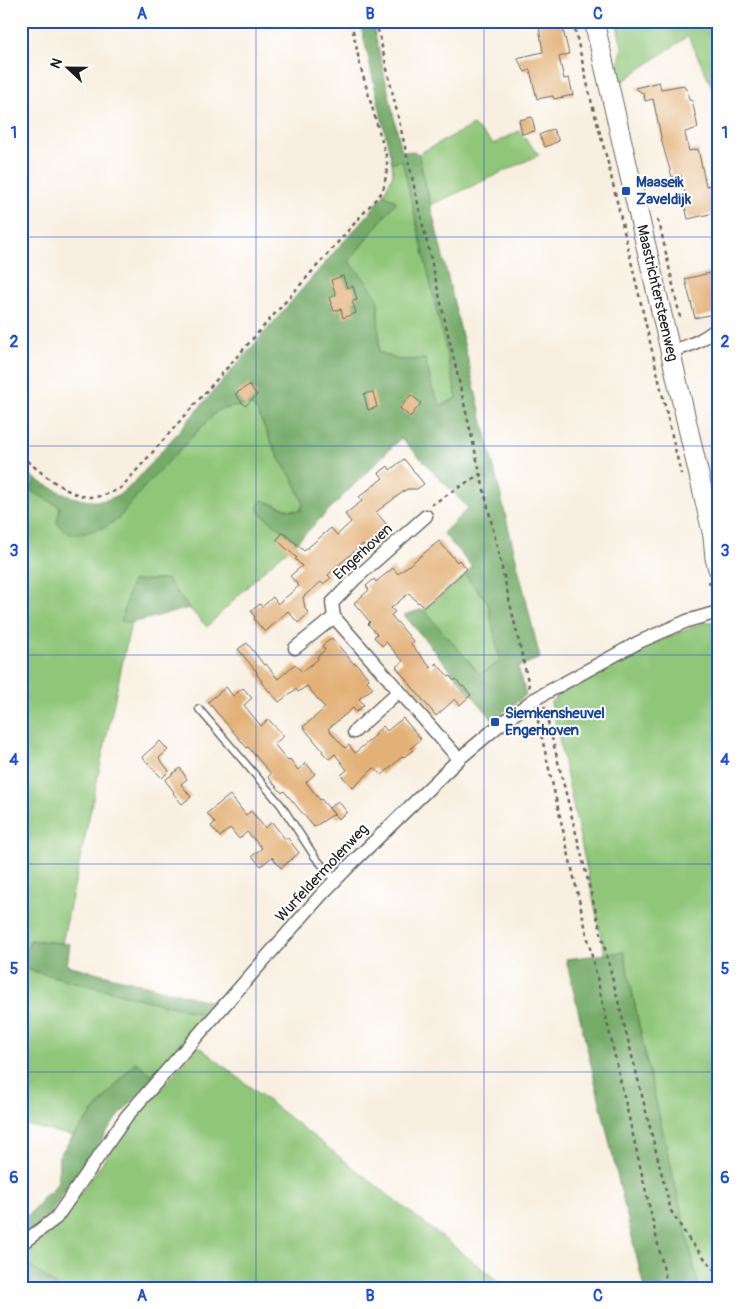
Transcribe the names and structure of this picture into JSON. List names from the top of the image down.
{
  "streets": {
    "main road": ["Maastrichtersteenweg"],
    "street": ["Engerhoven", "Wurfeldermolenweg"]
  },
  "places": {
    "transit": ["Maaseik Zaveldijk", "Siemkensheuvel Engerhoven"]
  },
  "north": "left",
  "grid": {
    "columns": ["A", "B", "C"],
    "rows": [
      "1",
      "2",
      "3",
      "4",
      "5",
      "6"
    ]
  }
}
